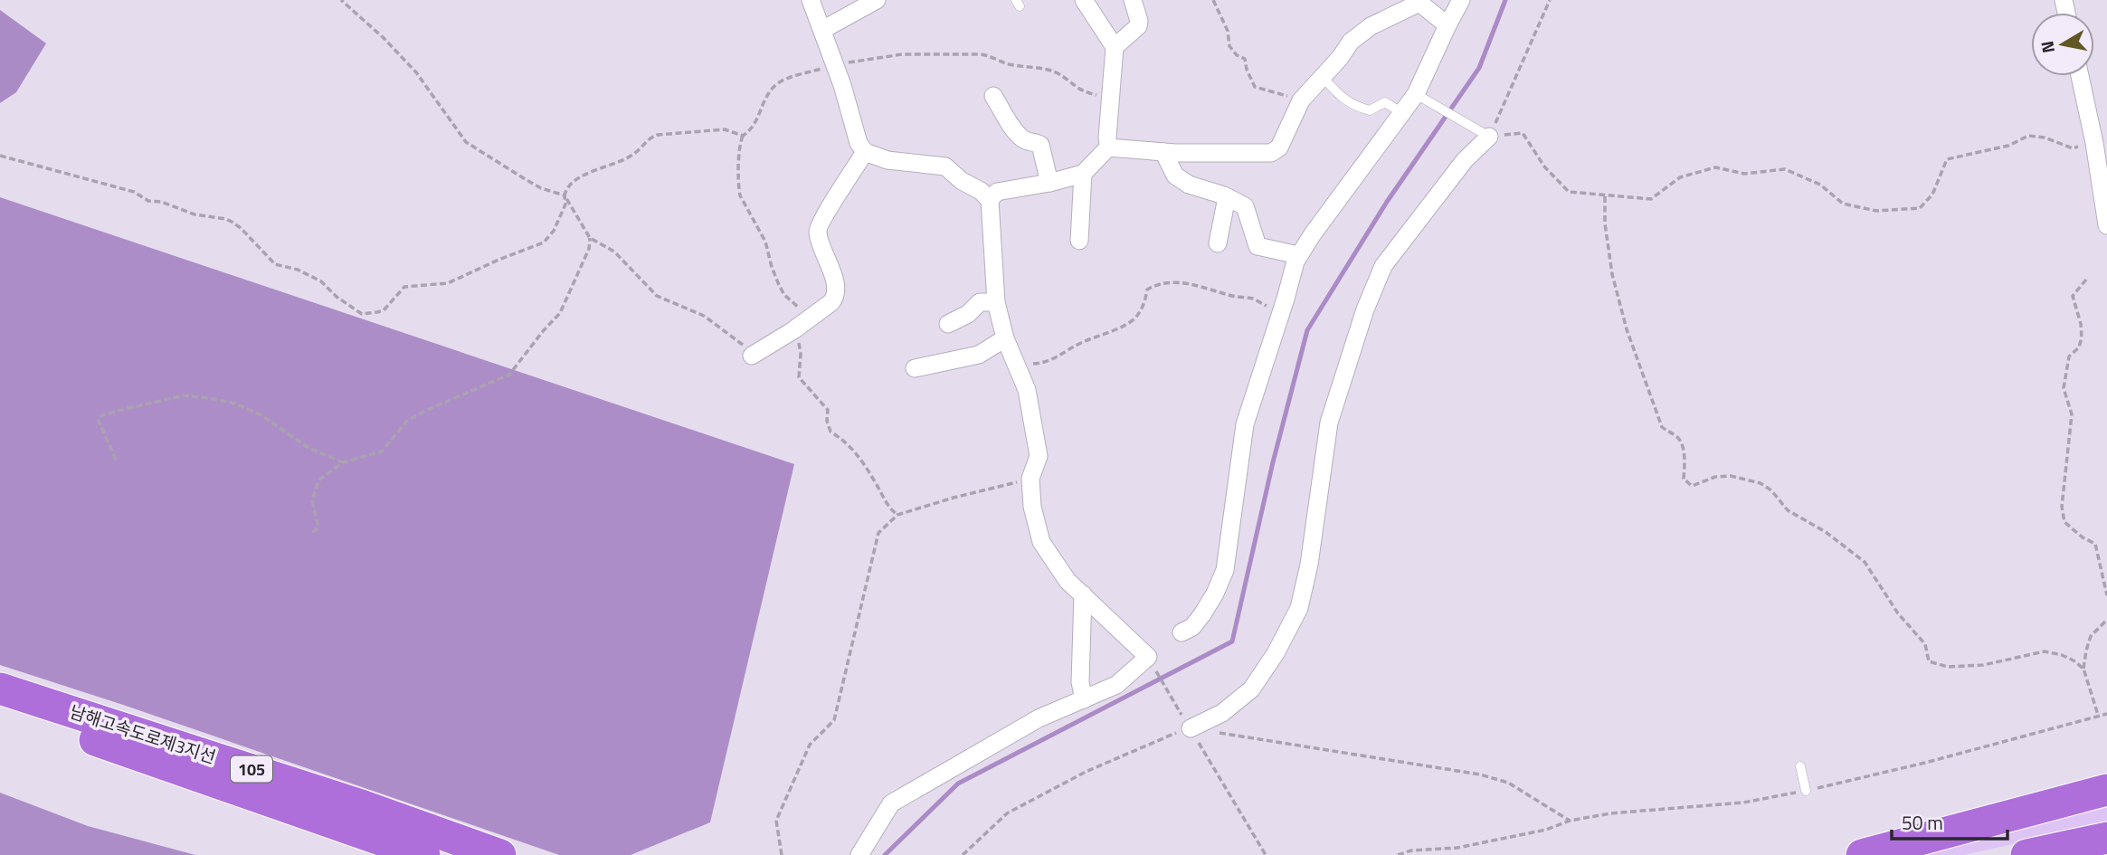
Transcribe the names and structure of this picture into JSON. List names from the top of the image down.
{
  "streets": {
    "highway": ["남해고속도로제3지선", "105"]
  },
  "scale_bar": "50 m",
  "north": "left"
}
